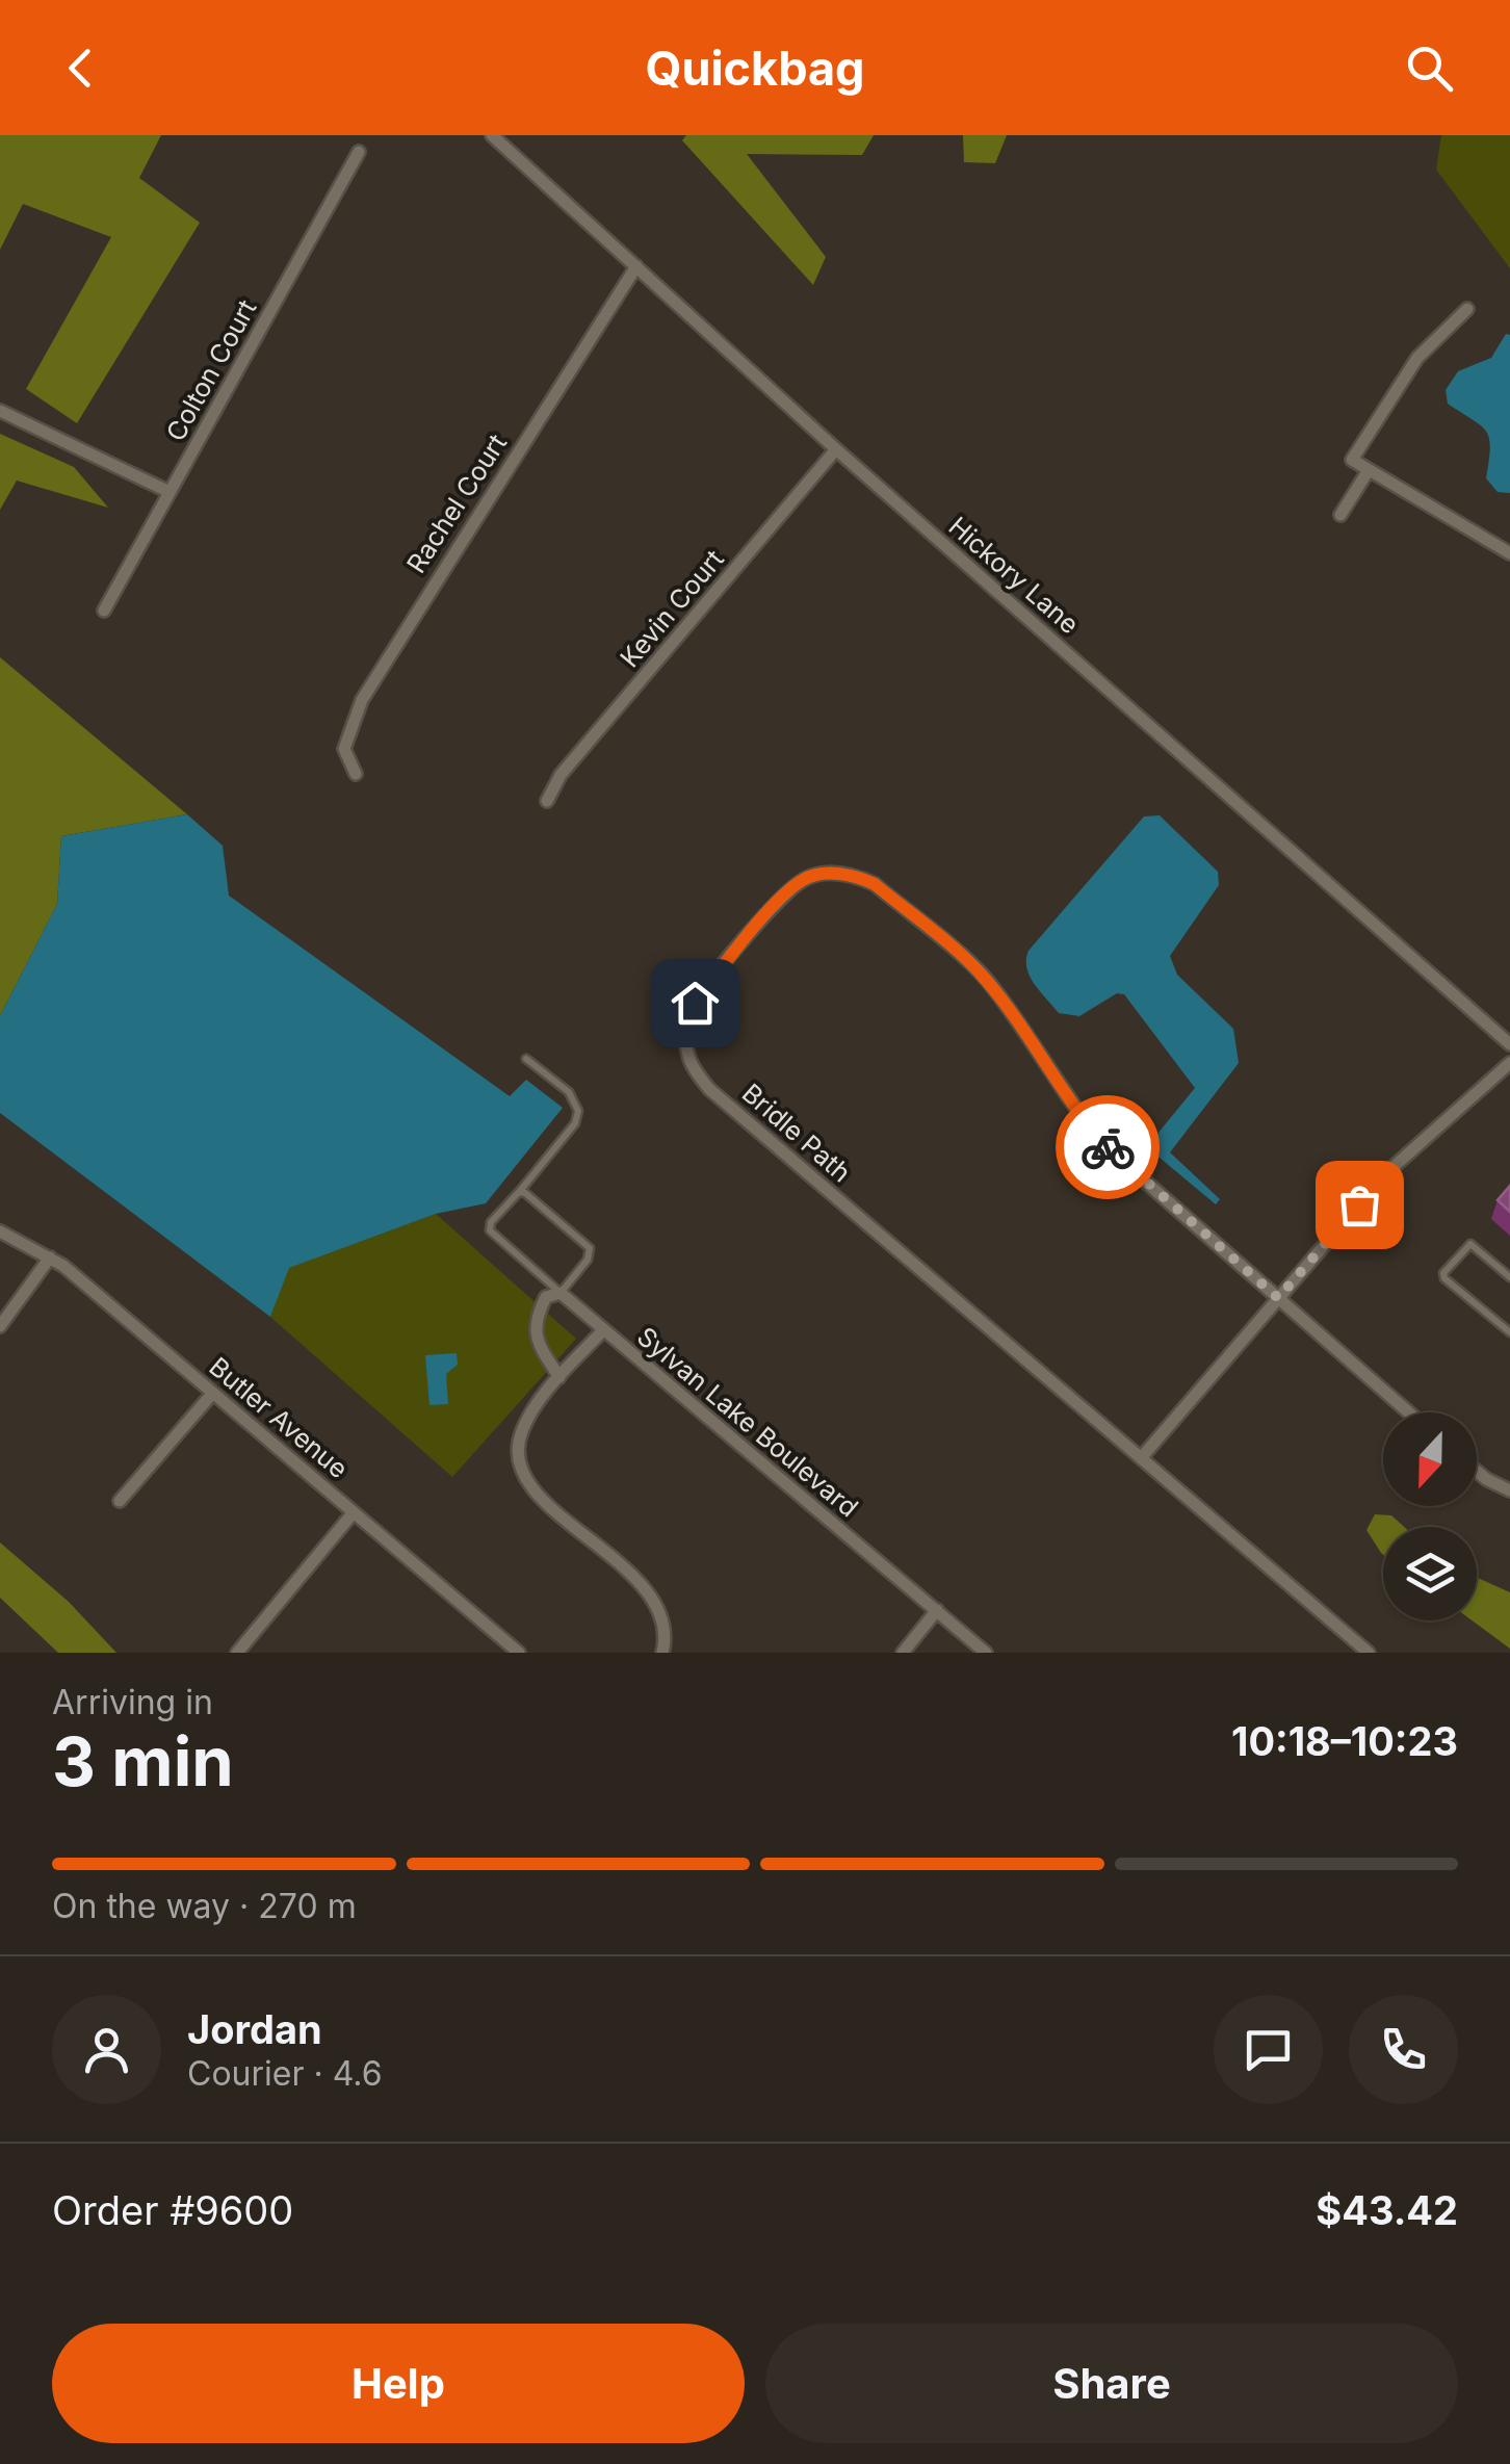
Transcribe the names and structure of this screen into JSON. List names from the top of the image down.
{
  "streets": {
    "street": [
      "Colton Court",
      "Rachel Court",
      "Hickory Lane",
      "Kevin Court",
      "Bridle Path",
      "Butler Avenue",
      "Sylvan Lake Boulevard"
    ]
  },
  "crossings": [
    ["Rachel Court", "Hickory Lane"],
    ["Hickory Lane", "Kevin Court"]
  ],
  "north": "bottom",
  "page": {
    "header": "Quickbag",
    "heading": ["3 min", "Arriving in", "10:18–10:23"],
    "panel": [
      "Jordan",
      "Courier · 4.6",
      "Order #9600",
      "$43.42"
    ],
    "bar": "On the way · 270 m",
    "buttons": ["Help", "Share"]
  }
}
